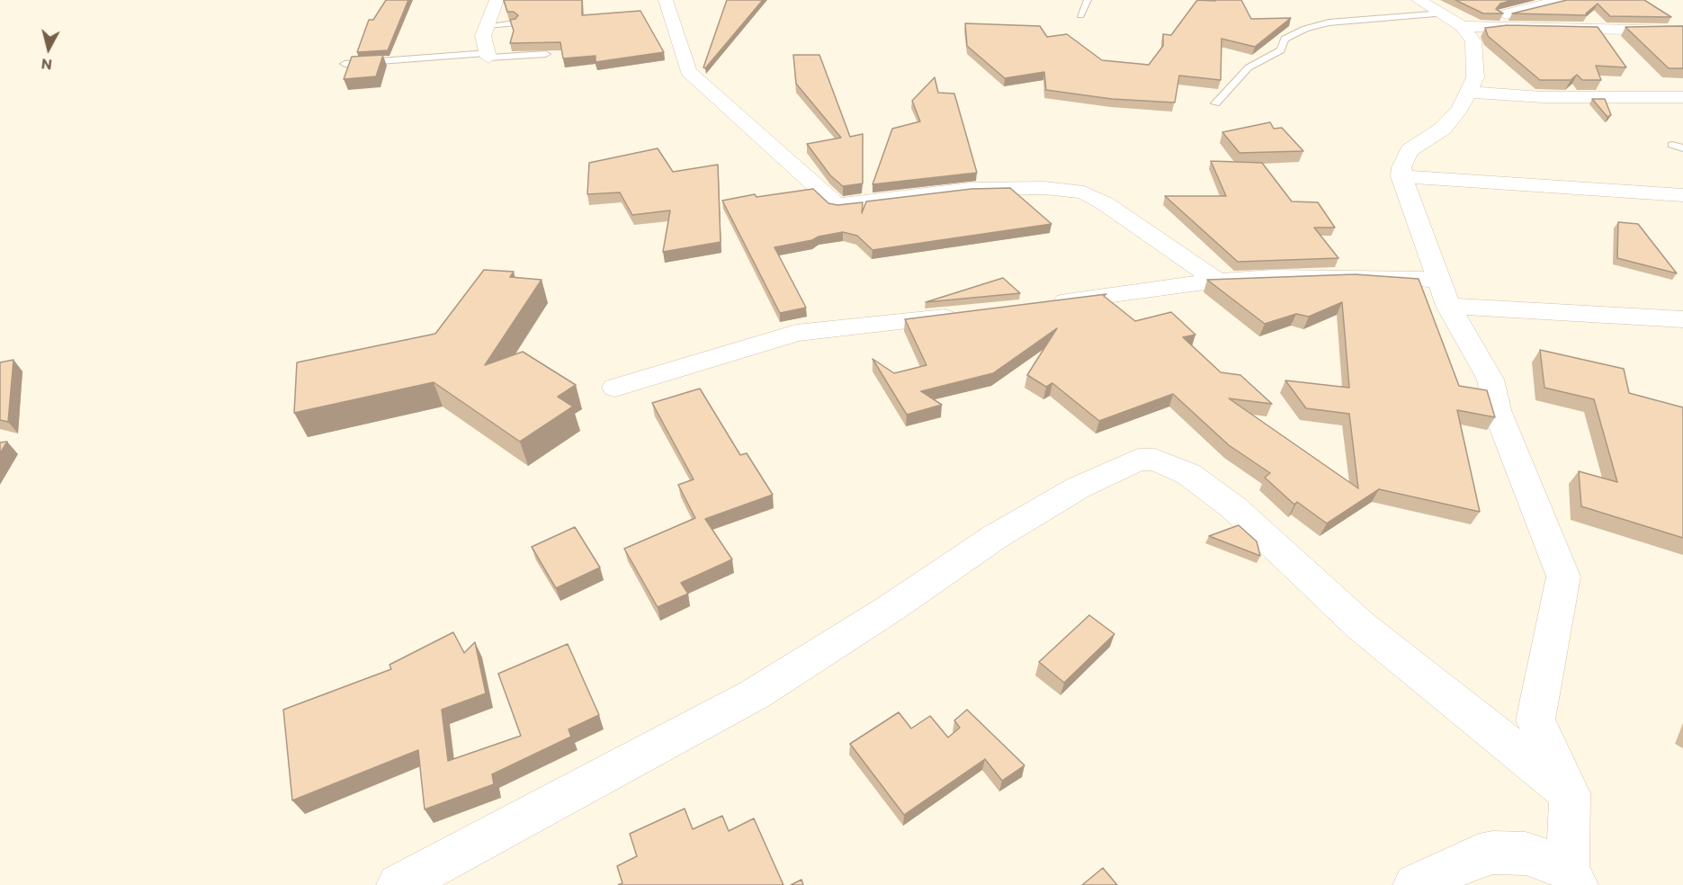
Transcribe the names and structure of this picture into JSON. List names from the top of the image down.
{
  "north": "bottom"
}
